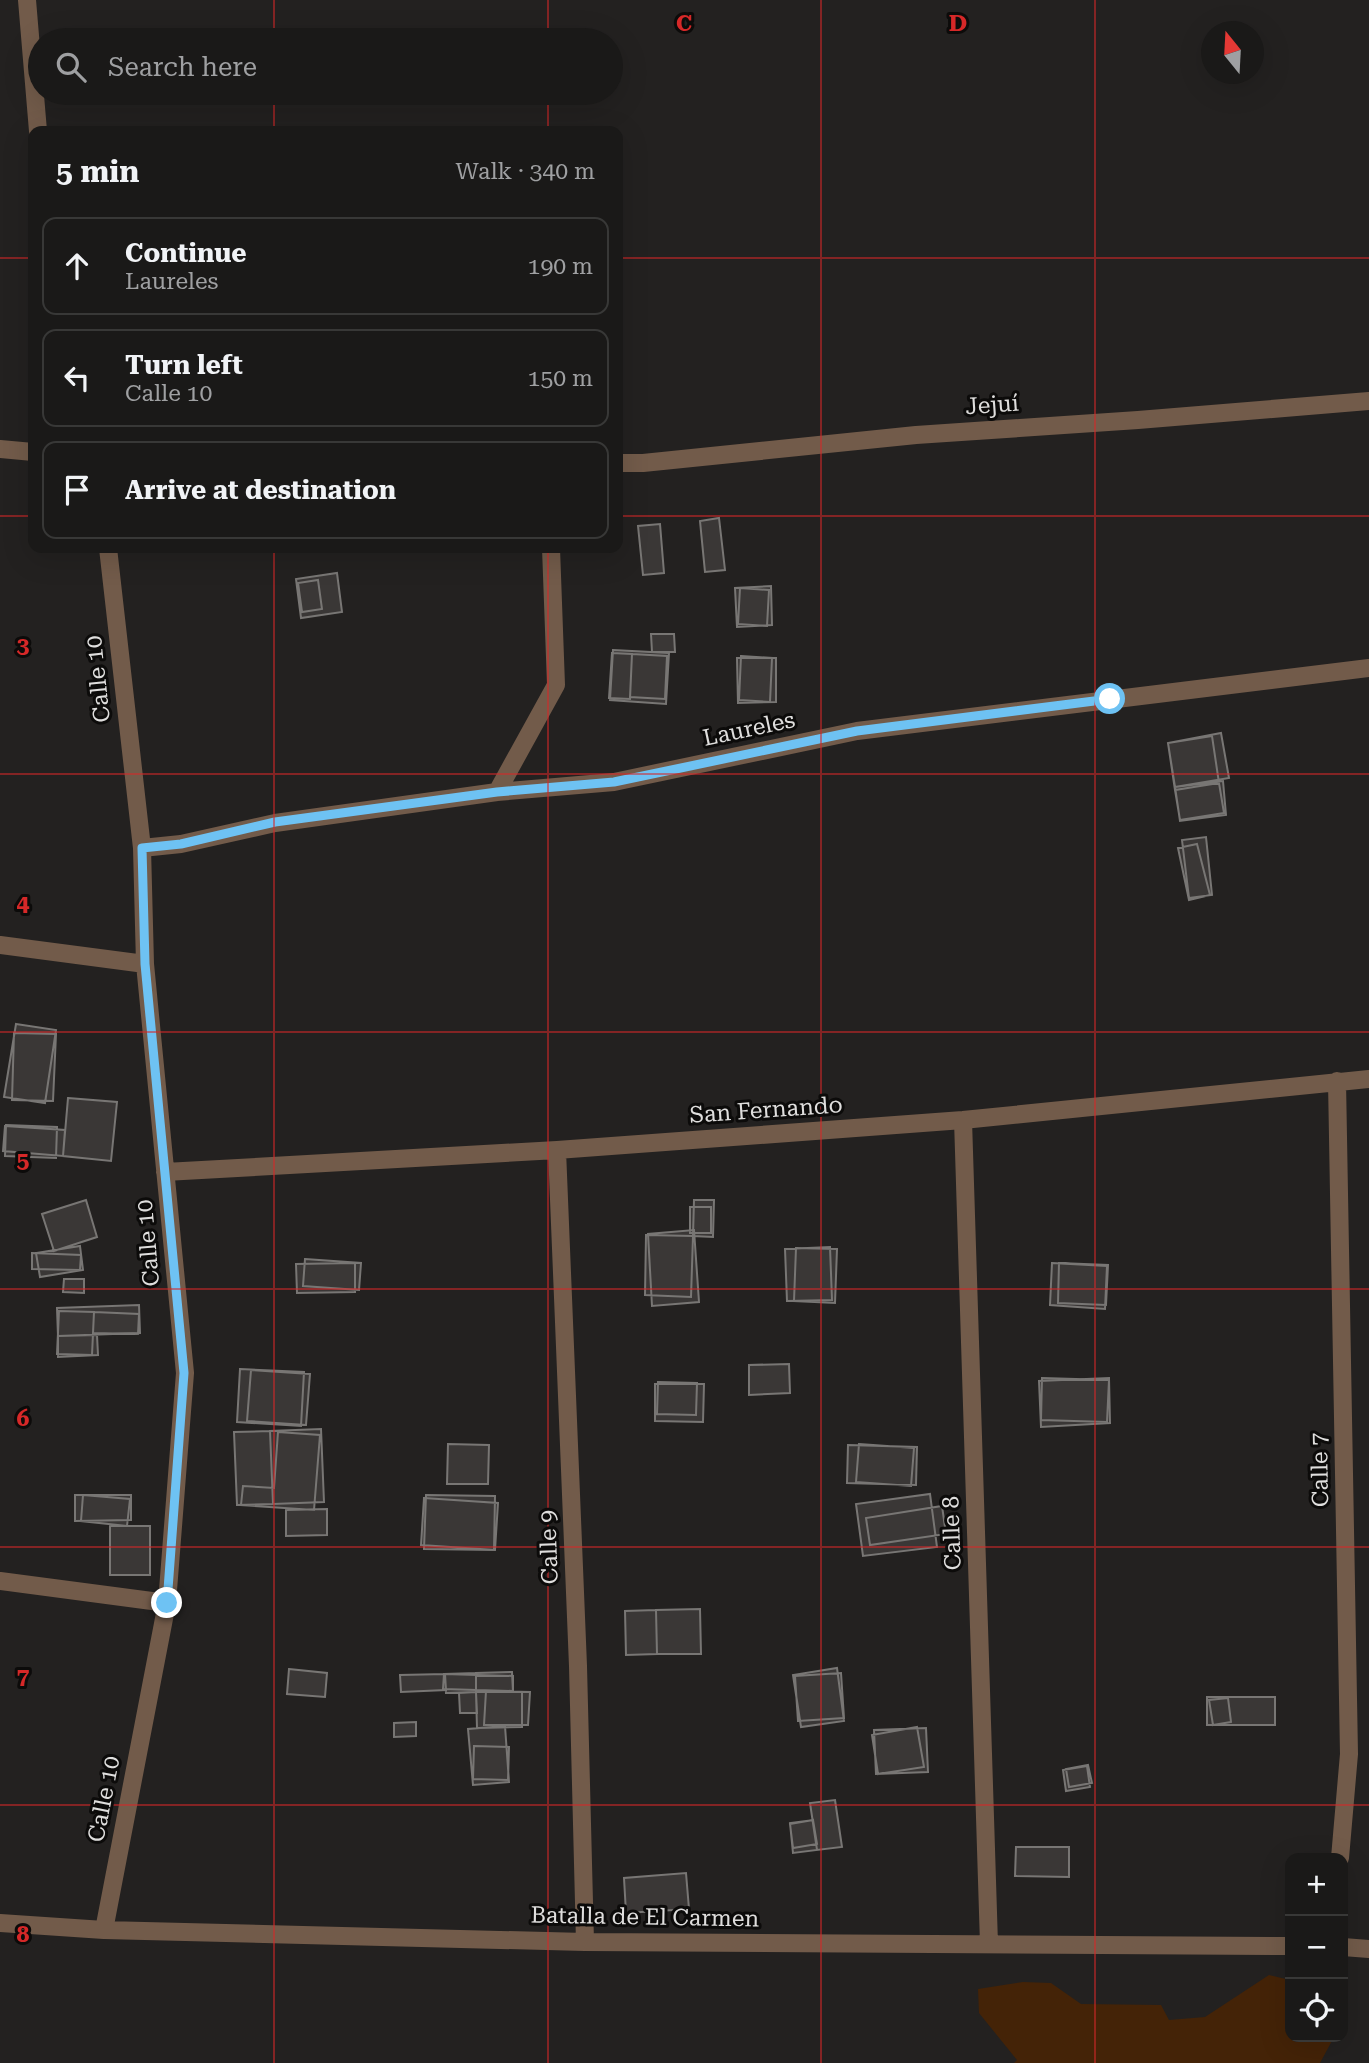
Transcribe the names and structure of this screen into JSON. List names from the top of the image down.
{
  "streets": {
    "street": [
      "Jejuí",
      "Calle 10",
      "Laureles",
      "San Fernando",
      "Calle 7",
      "Calle 8",
      "Calle 9",
      "Batalla de El Carmen"
    ]
  },
  "crossings": [
    ["Calle 10", "Laureles"],
    ["Calle 10", "San Fernando"],
    ["Calle 10", "Batalla de El Carmen"],
    ["San Fernando", "Calle 7"],
    ["San Fernando", "Calle 8"],
    ["San Fernando", "Calle 9"],
    ["Calle 8", "Batalla de El Carmen"],
    ["Calle 9", "Batalla de El Carmen"]
  ],
  "north": "top",
  "page": {
    "search": "Search here",
    "heading": ["5 min", "Walk · 340 m"],
    "list": [
      ["Continue", "Laureles", "190 m"],
      ["Turn left", "Calle 10", "150 m"],
      "Arrive at destination"
    ],
    "map_buttons": ["+", "−"]
  },
  "grid": {
    "columns": ["C", "D"],
    "rows": [
      "3",
      "4",
      "5",
      "6",
      "7",
      "8"
    ]
  }
}
